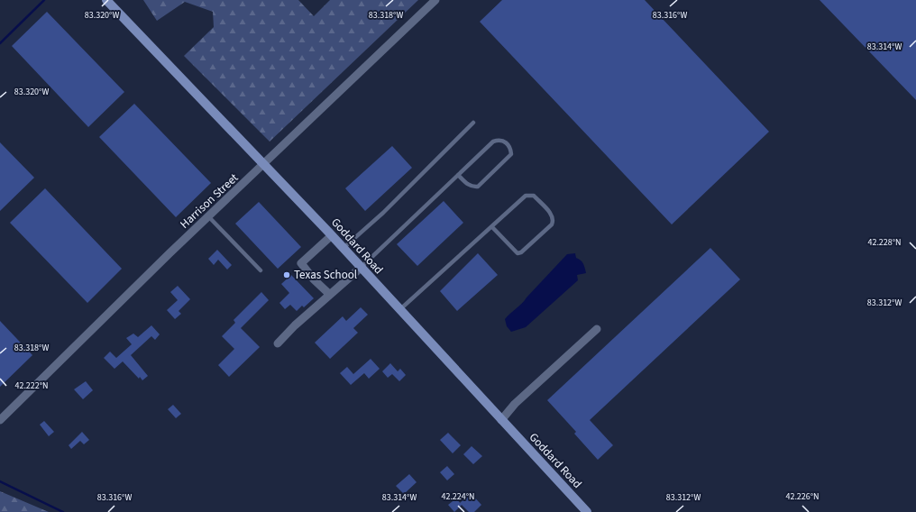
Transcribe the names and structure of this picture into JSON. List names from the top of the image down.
{
  "streets": {
    "main road": ["Goddard Road"],
    "street": ["Harrison Street"]
  },
  "crossings": [
    ["Harrison Street", "Goddard Road"]
  ],
  "places": ["Texas School"],
  "coordinates": [
    "83.320°W",
    "83.316°W",
    "83.318°W",
    "83.314°W",
    "42.228°N",
    "83.312°W",
    "42.222°N",
    "42.224°N",
    "42.226°N"
  ]
}
